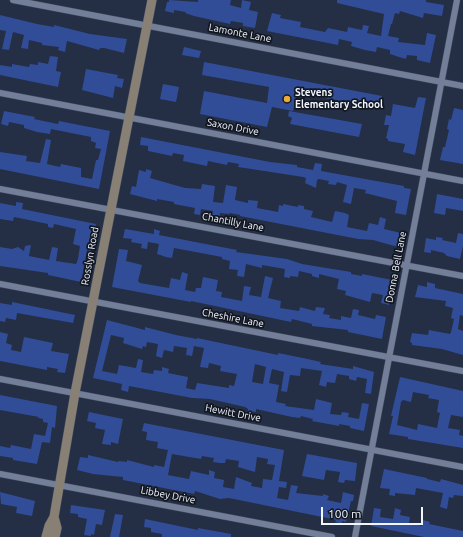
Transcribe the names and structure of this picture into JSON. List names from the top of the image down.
{
  "streets": {
    "street": [
      "Lamonte Lane",
      "Saxon Drive",
      "Chantilly Lane",
      "Rosslyn Road",
      "Donna Bell Lane",
      "Cheshire Lane",
      "Hewitt Drive",
      "Libbey Drive"
    ]
  },
  "crossings": [
    ["Lamonte Lane", "Rosslyn Road"],
    ["Lamonte Lane", "Donna Bell Lane"],
    ["Saxon Drive", "Rosslyn Road"],
    ["Saxon Drive", "Donna Bell Lane"],
    ["Chantilly Lane", "Rosslyn Road"],
    ["Chantilly Lane", "Donna Bell Lane"],
    ["Rosslyn Road", "Cheshire Lane"],
    ["Rosslyn Road", "Hewitt Drive"],
    ["Rosslyn Road", "Libbey Drive"],
    ["Donna Bell Lane", "Cheshire Lane"],
    ["Donna Bell Lane", "Hewitt Drive"]
  ],
  "places": ["Stevens Elementary School"],
  "scale_bar": "100 m"
}
